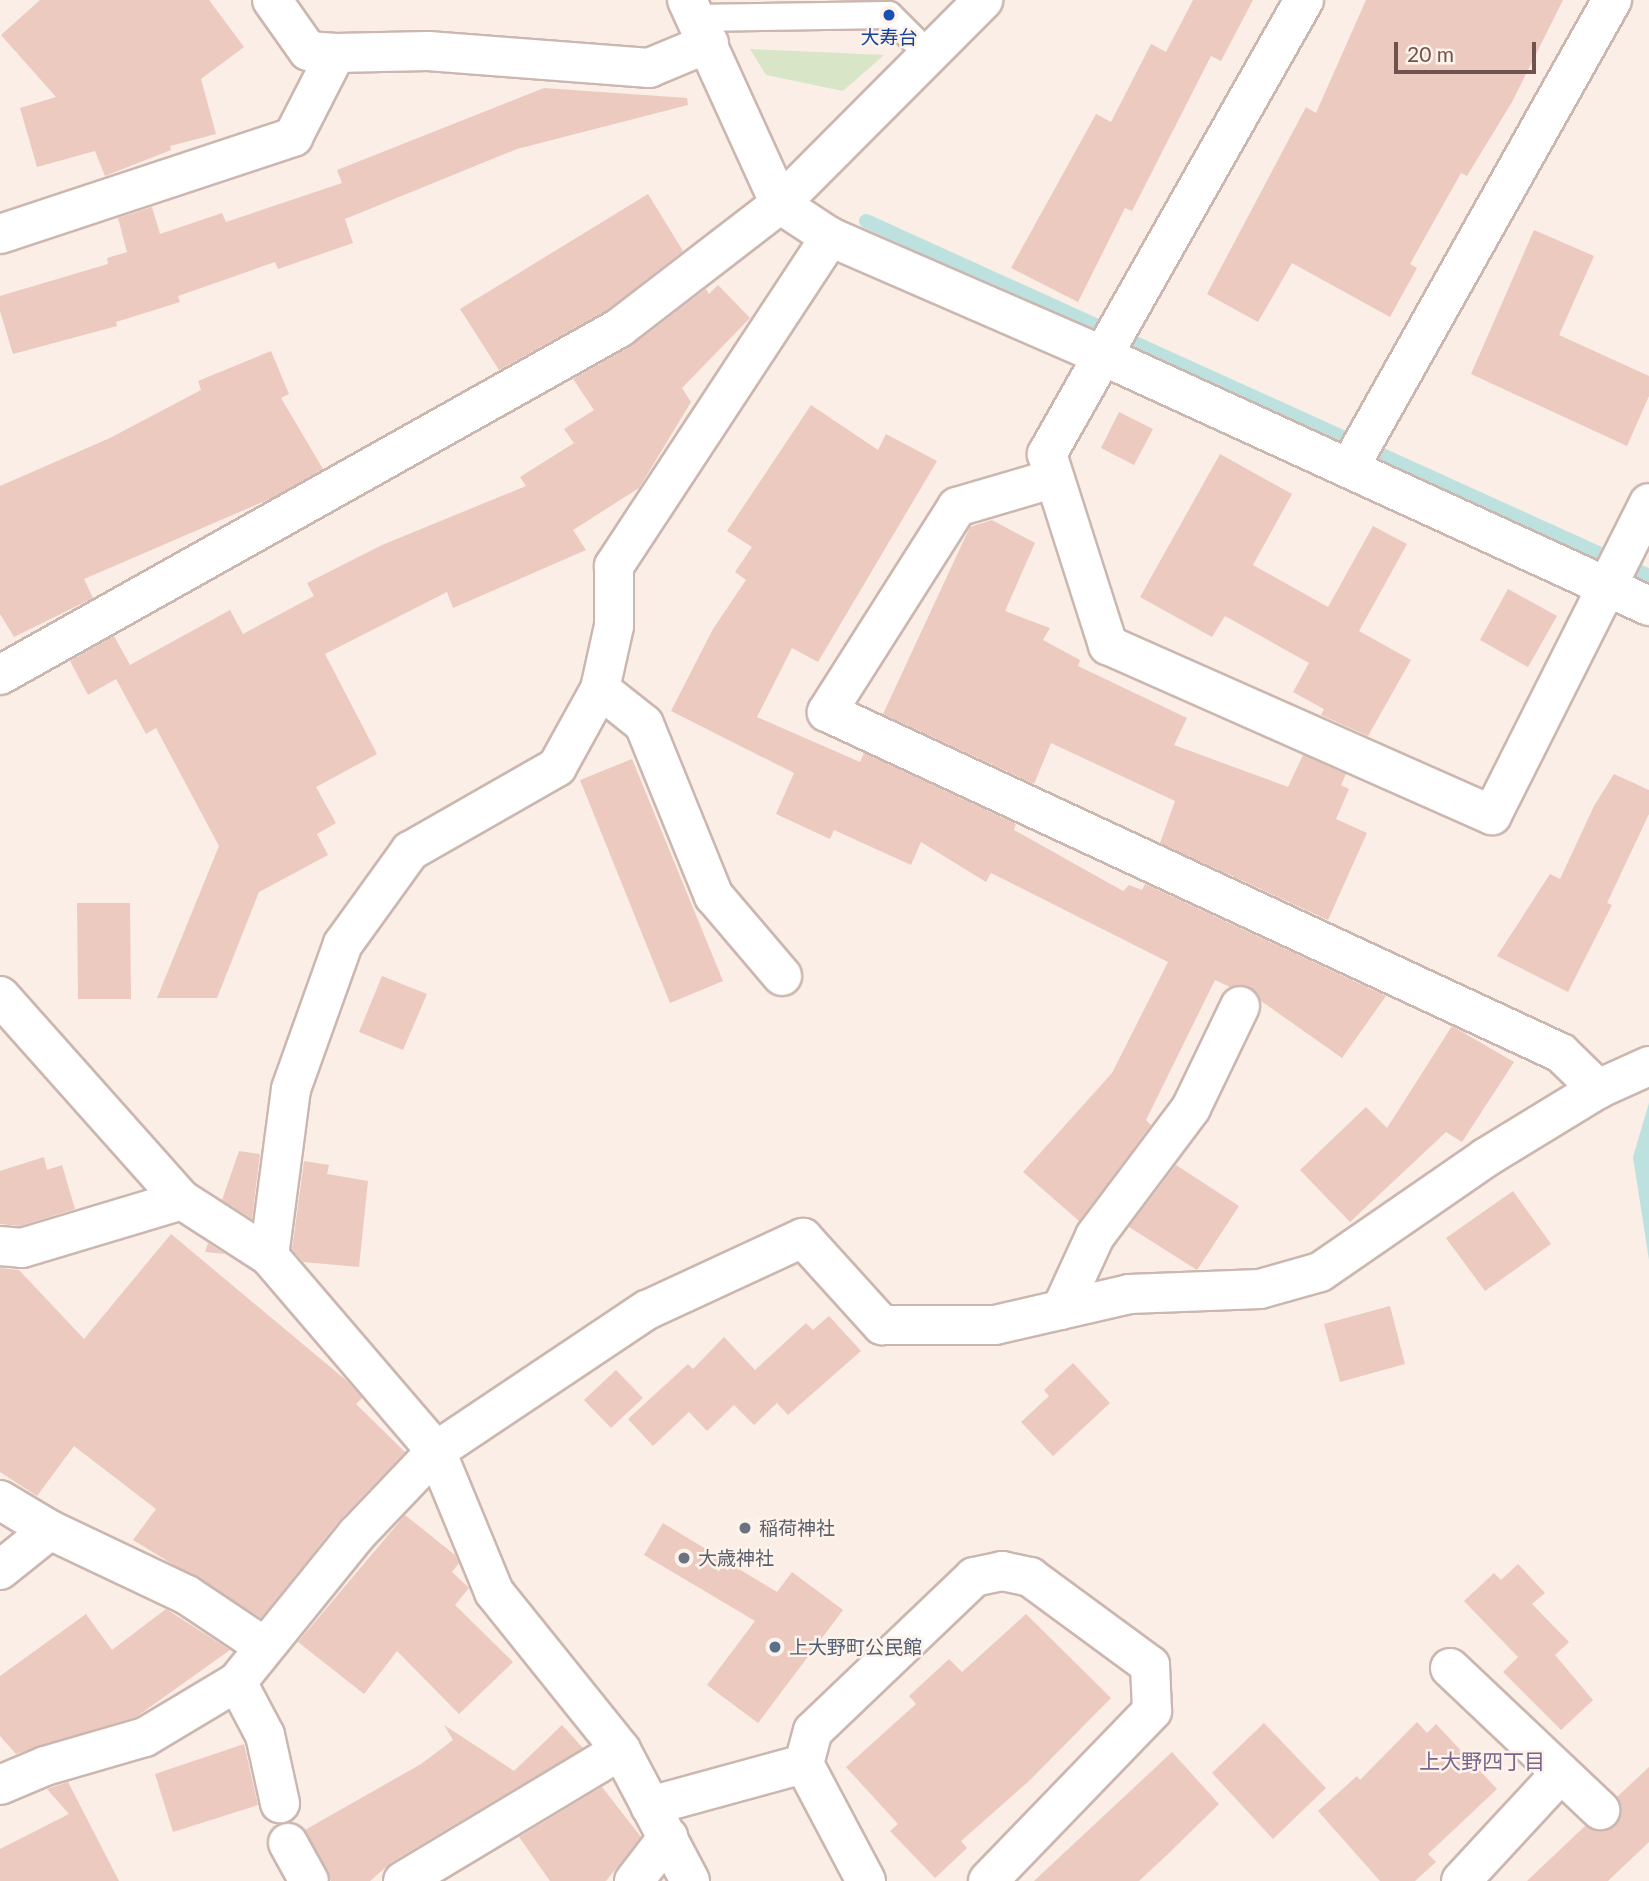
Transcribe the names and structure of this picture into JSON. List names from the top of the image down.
{
  "districts": ["上大野四丁目"],
  "places": [
    "大寿台",
    "稲荷神社",
    "大歳神社",
    "上大野町公民館"
  ],
  "scale_bar": "20 m"
}
